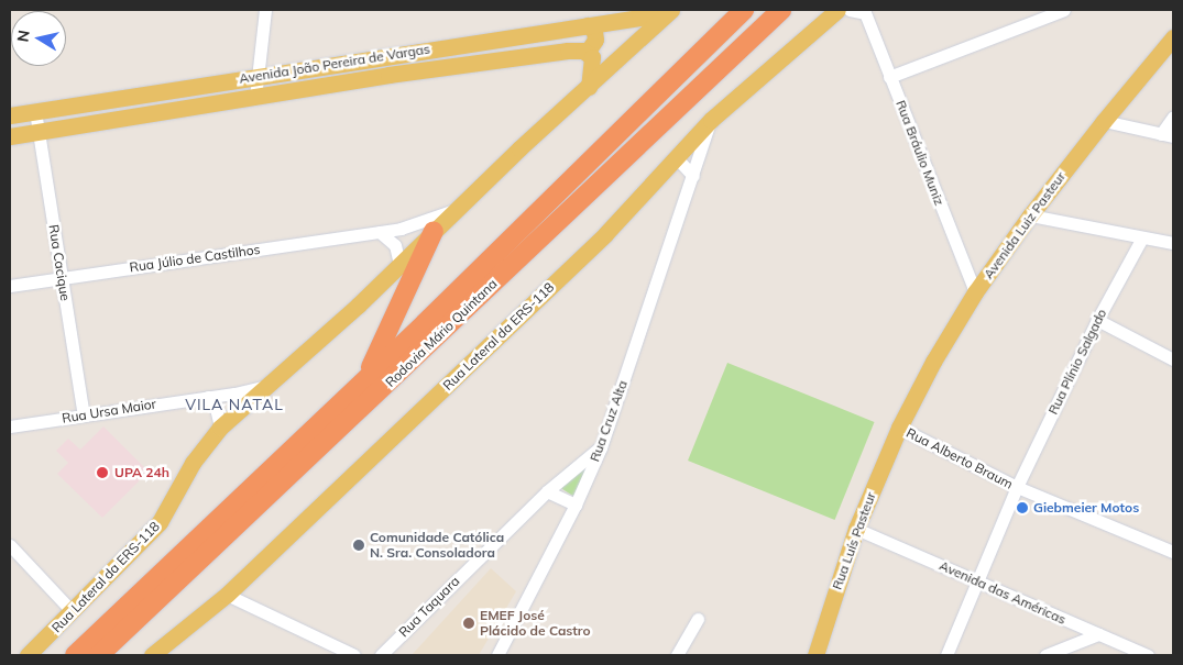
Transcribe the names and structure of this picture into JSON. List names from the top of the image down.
{
  "streets": {
    "highway": ["Rodovia Mário Quintana"],
    "main road": [
      "Avenida João Pereira de Vargas",
      "Avenida Luiz Pasteur",
      "Rua Lateral da ERS-118",
      "Rua Luís Pasteur"
    ],
    "street": [
      "Rua Bráulio Muniz",
      "Rua Júlio de Castilhos",
      "Rua Cacique",
      "Rua Plínio Salgado",
      "Rua Ursa Maior",
      "Rua Cruz Alta",
      "Rua Alberto Braum",
      "Avenida das Américas",
      "Rua Taquara"
    ]
  },
  "crossings": [
    ["Avenida João Pereira de Vargas", "Rua Cacique"],
    ["Rua Bráulio Muniz", "Avenida Luiz Pasteur"],
    ["Avenida Luiz Pasteur", "Rua Alberto Braum"],
    ["Avenida Luiz Pasteur", "Rua Luís Pasteur"],
    ["Rua Júlio de Castilhos", "Rua Cacique"],
    ["Rua Júlio de Castilhos", "Rua Lateral da ERS-118"],
    ["Rua Cacique", "Rua Ursa Maior"],
    ["Rua Lateral da ERS-118", "Rua Ursa Maior"],
    ["Rua Lateral da ERS-118", "Rua Cruz Alta"],
    ["Rua Plínio Salgado", "Rua Alberto Braum"],
    ["Rua Plínio Salgado", "Avenida das Américas"],
    ["Rua Cruz Alta", "Rua Taquara"],
    ["Rua Alberto Braum", "Rua Luís Pasteur"],
    ["Rua Luís Pasteur", "Avenida das Américas"]
  ],
  "districts": ["VILA NATAL"],
  "places": [
    "UPA 24h",
    "Giebmeier Motos",
    "Comunidade Católica N. Sra. Consoladora",
    "EMEF José Plácido de Castro"
  ],
  "north": "left"
}
